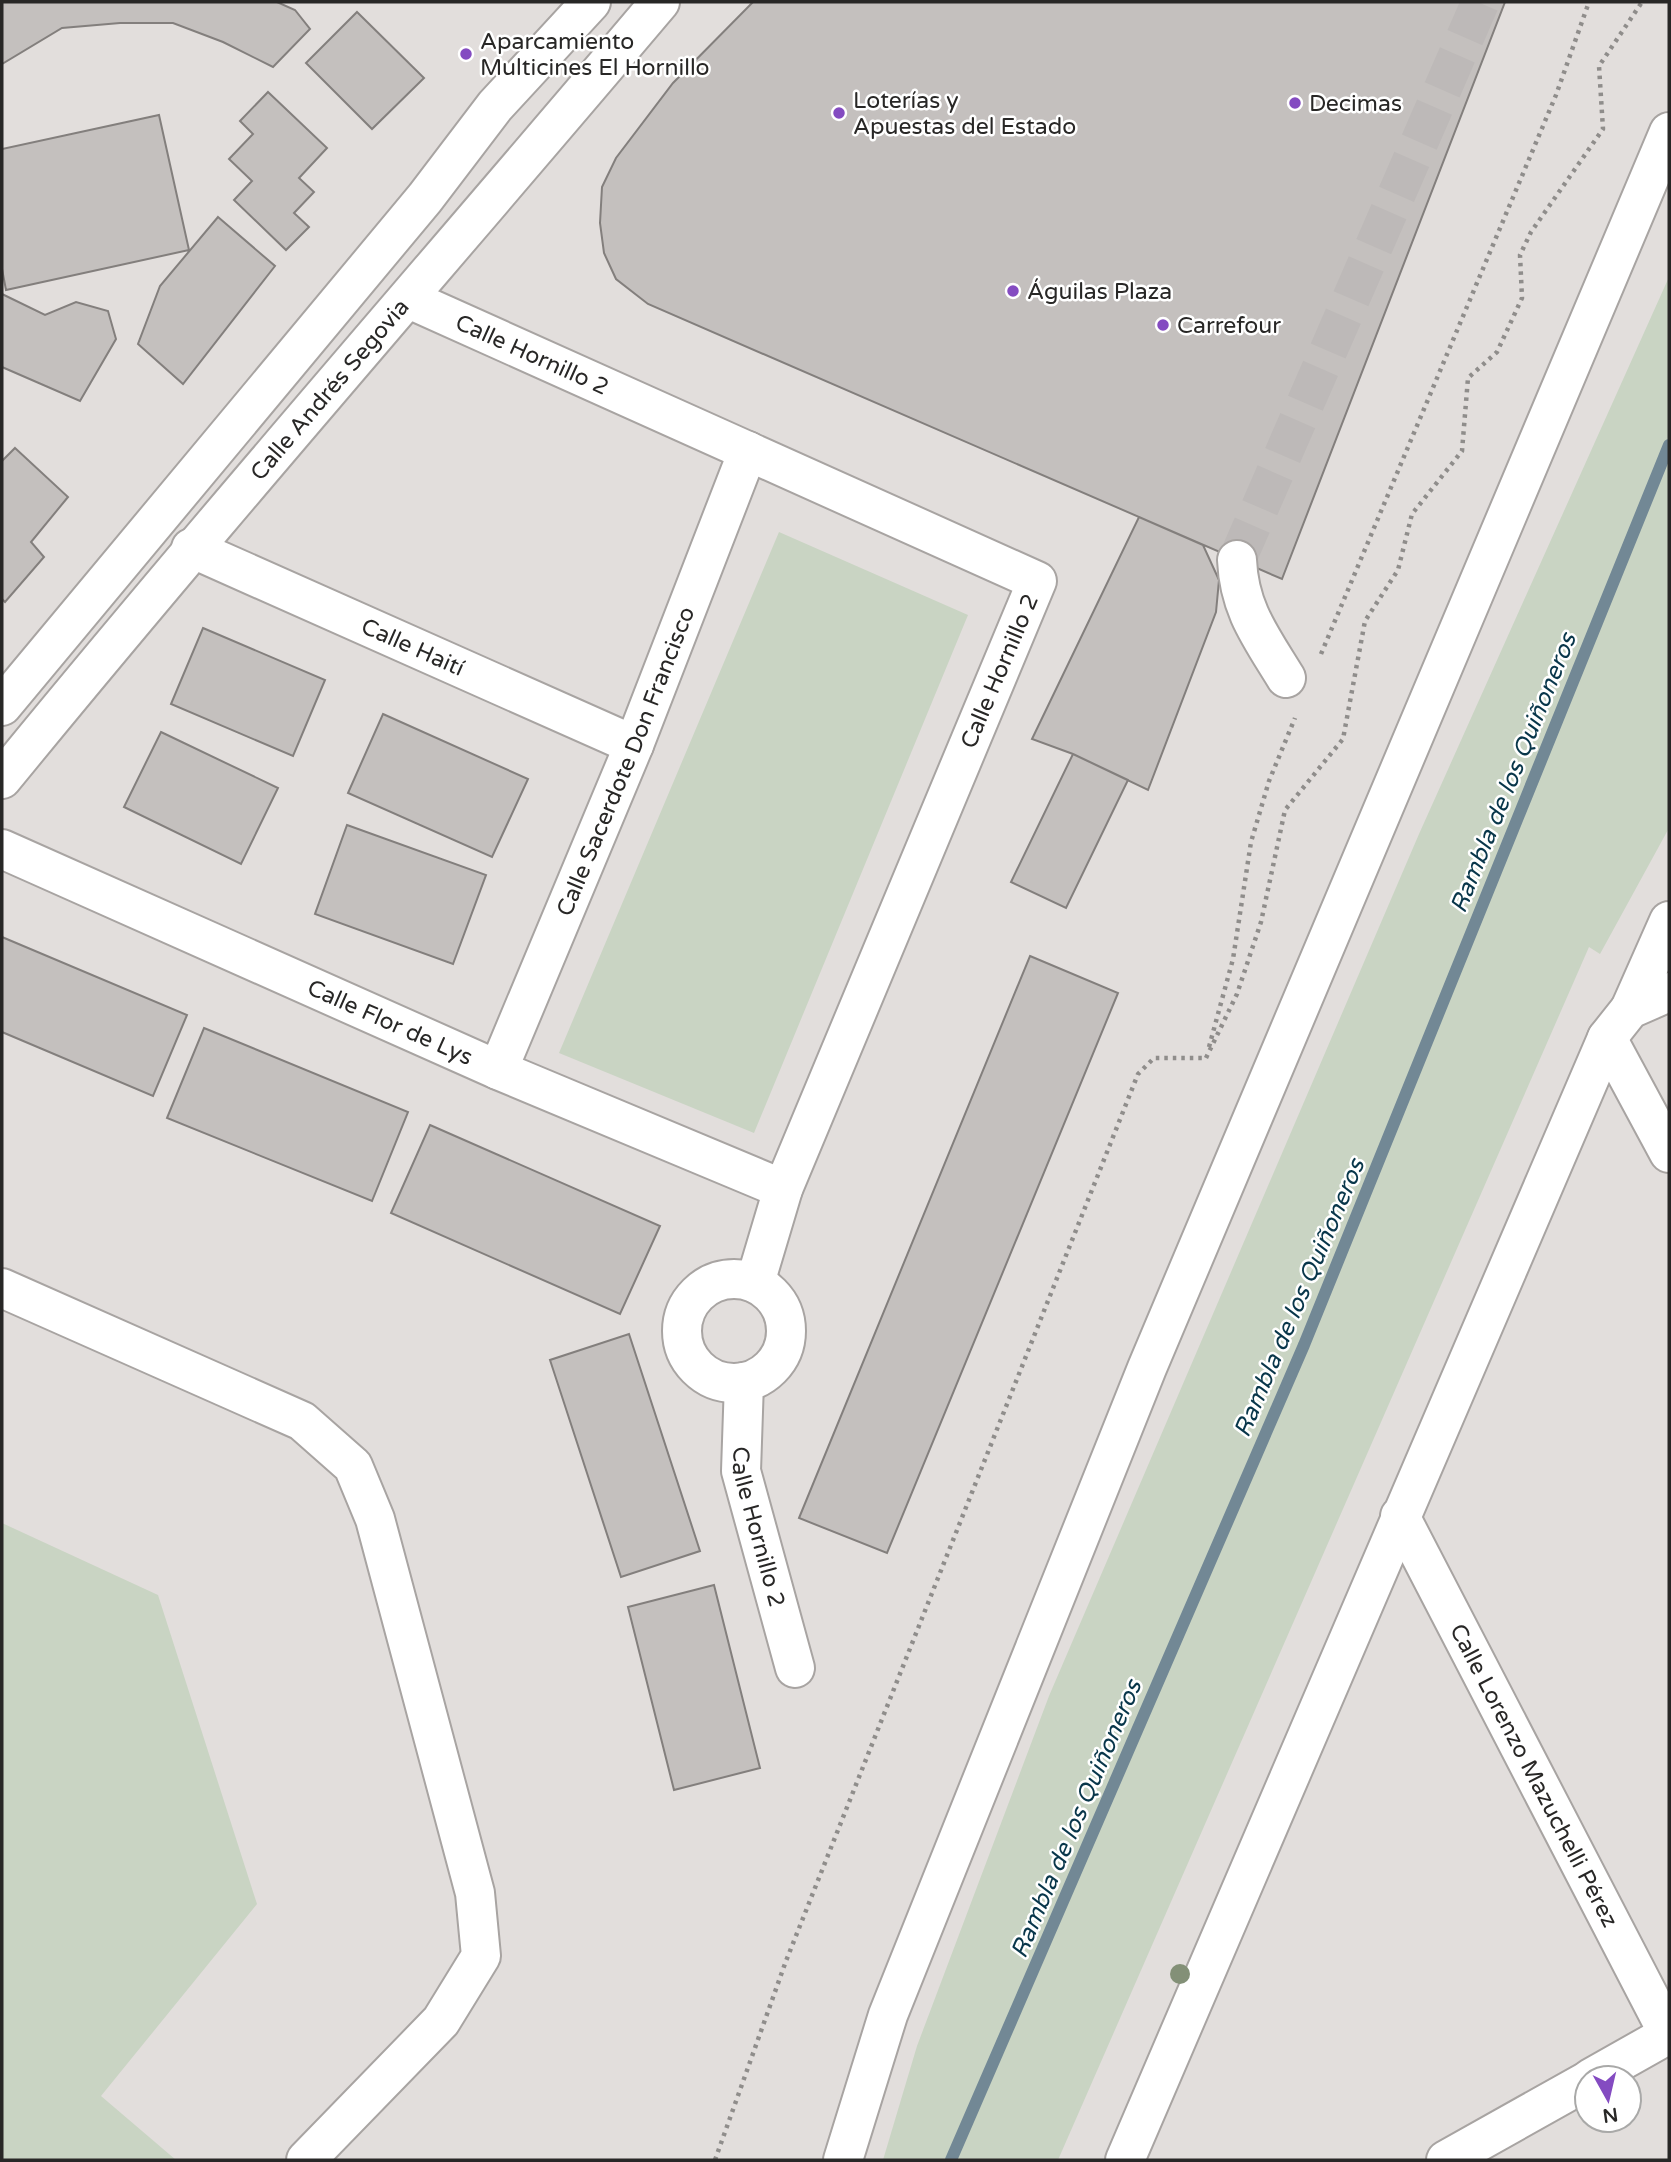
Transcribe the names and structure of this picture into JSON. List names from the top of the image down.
{
  "streets": {
    "street": [
      "Calle Hornillo 2",
      "Calle Andrés Segovia",
      "Calle Haití",
      "Calle Sacerdote Don Francisco",
      "Calle Flor de Lys",
      "Calle Lorenzo Mazuchelli Pérez"
    ]
  },
  "crossings": [
    ["Calle Hornillo 2", "Calle Andrés Segovia"],
    ["Calle Hornillo 2", "Calle Sacerdote Don Francisco"],
    ["Calle Hornillo 2", "Calle Flor de Lys"],
    ["Calle Andrés Segovia", "Calle Haití"],
    ["Calle Haití", "Calle Sacerdote Don Francisco"],
    ["Calle Sacerdote Don Francisco", "Calle Flor de Lys"]
  ],
  "water": ["Rambla de los Quiñoneros"],
  "places": [
    "Aparcamiento Multicines El Hornillo",
    "Decimas",
    "Loterías y Apuestas del Estado",
    "Águilas Plaza",
    "Carrefour"
  ],
  "north": "bottom"
}
